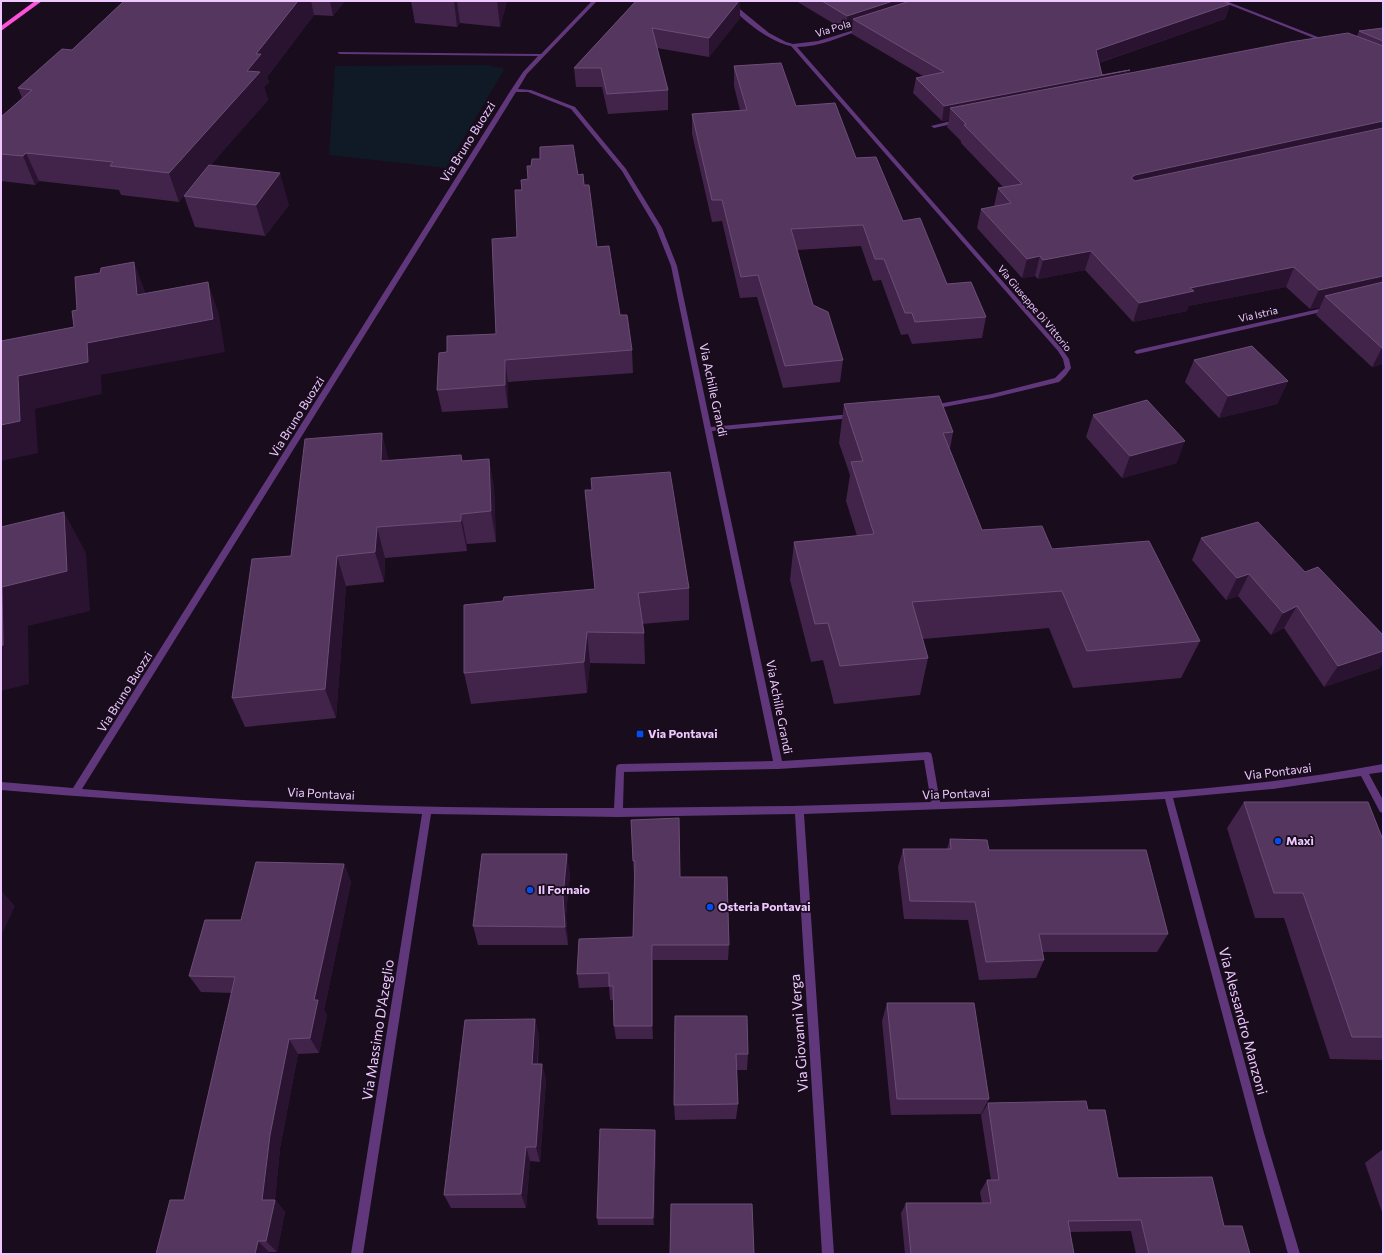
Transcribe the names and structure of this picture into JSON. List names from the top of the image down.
{
  "streets": {
    "street": [
      "Via Pola",
      "Via Bruno Buozzi",
      "Via Giuseppe Di Vittorio",
      "Via Istria",
      "Via Achille Grandi",
      "Via Pontavai",
      "Via Alessandro Manzoni",
      "Via Massimo D'Azeglio",
      "Via Giovanni Verga"
    ]
  },
  "crossings": [
    ["Via Pola", "Via Giuseppe Di Vittorio"],
    ["Via Bruno Buozzi", "Via Achille Grandi"],
    ["Via Bruno Buozzi", "Via Pontavai"],
    ["Via Achille Grandi", "Via Pontavai"],
    ["Via Pontavai", "Via Alessandro Manzoni"],
    ["Via Pontavai", "Via Massimo D'Azeglio"],
    ["Via Pontavai", "Via Giovanni Verga"]
  ],
  "places": {
    "transit": ["Via Pontavai"],
    "other": ["Maxì", "Il Fornaio", "Osteria Pontavai"]
  }
}
